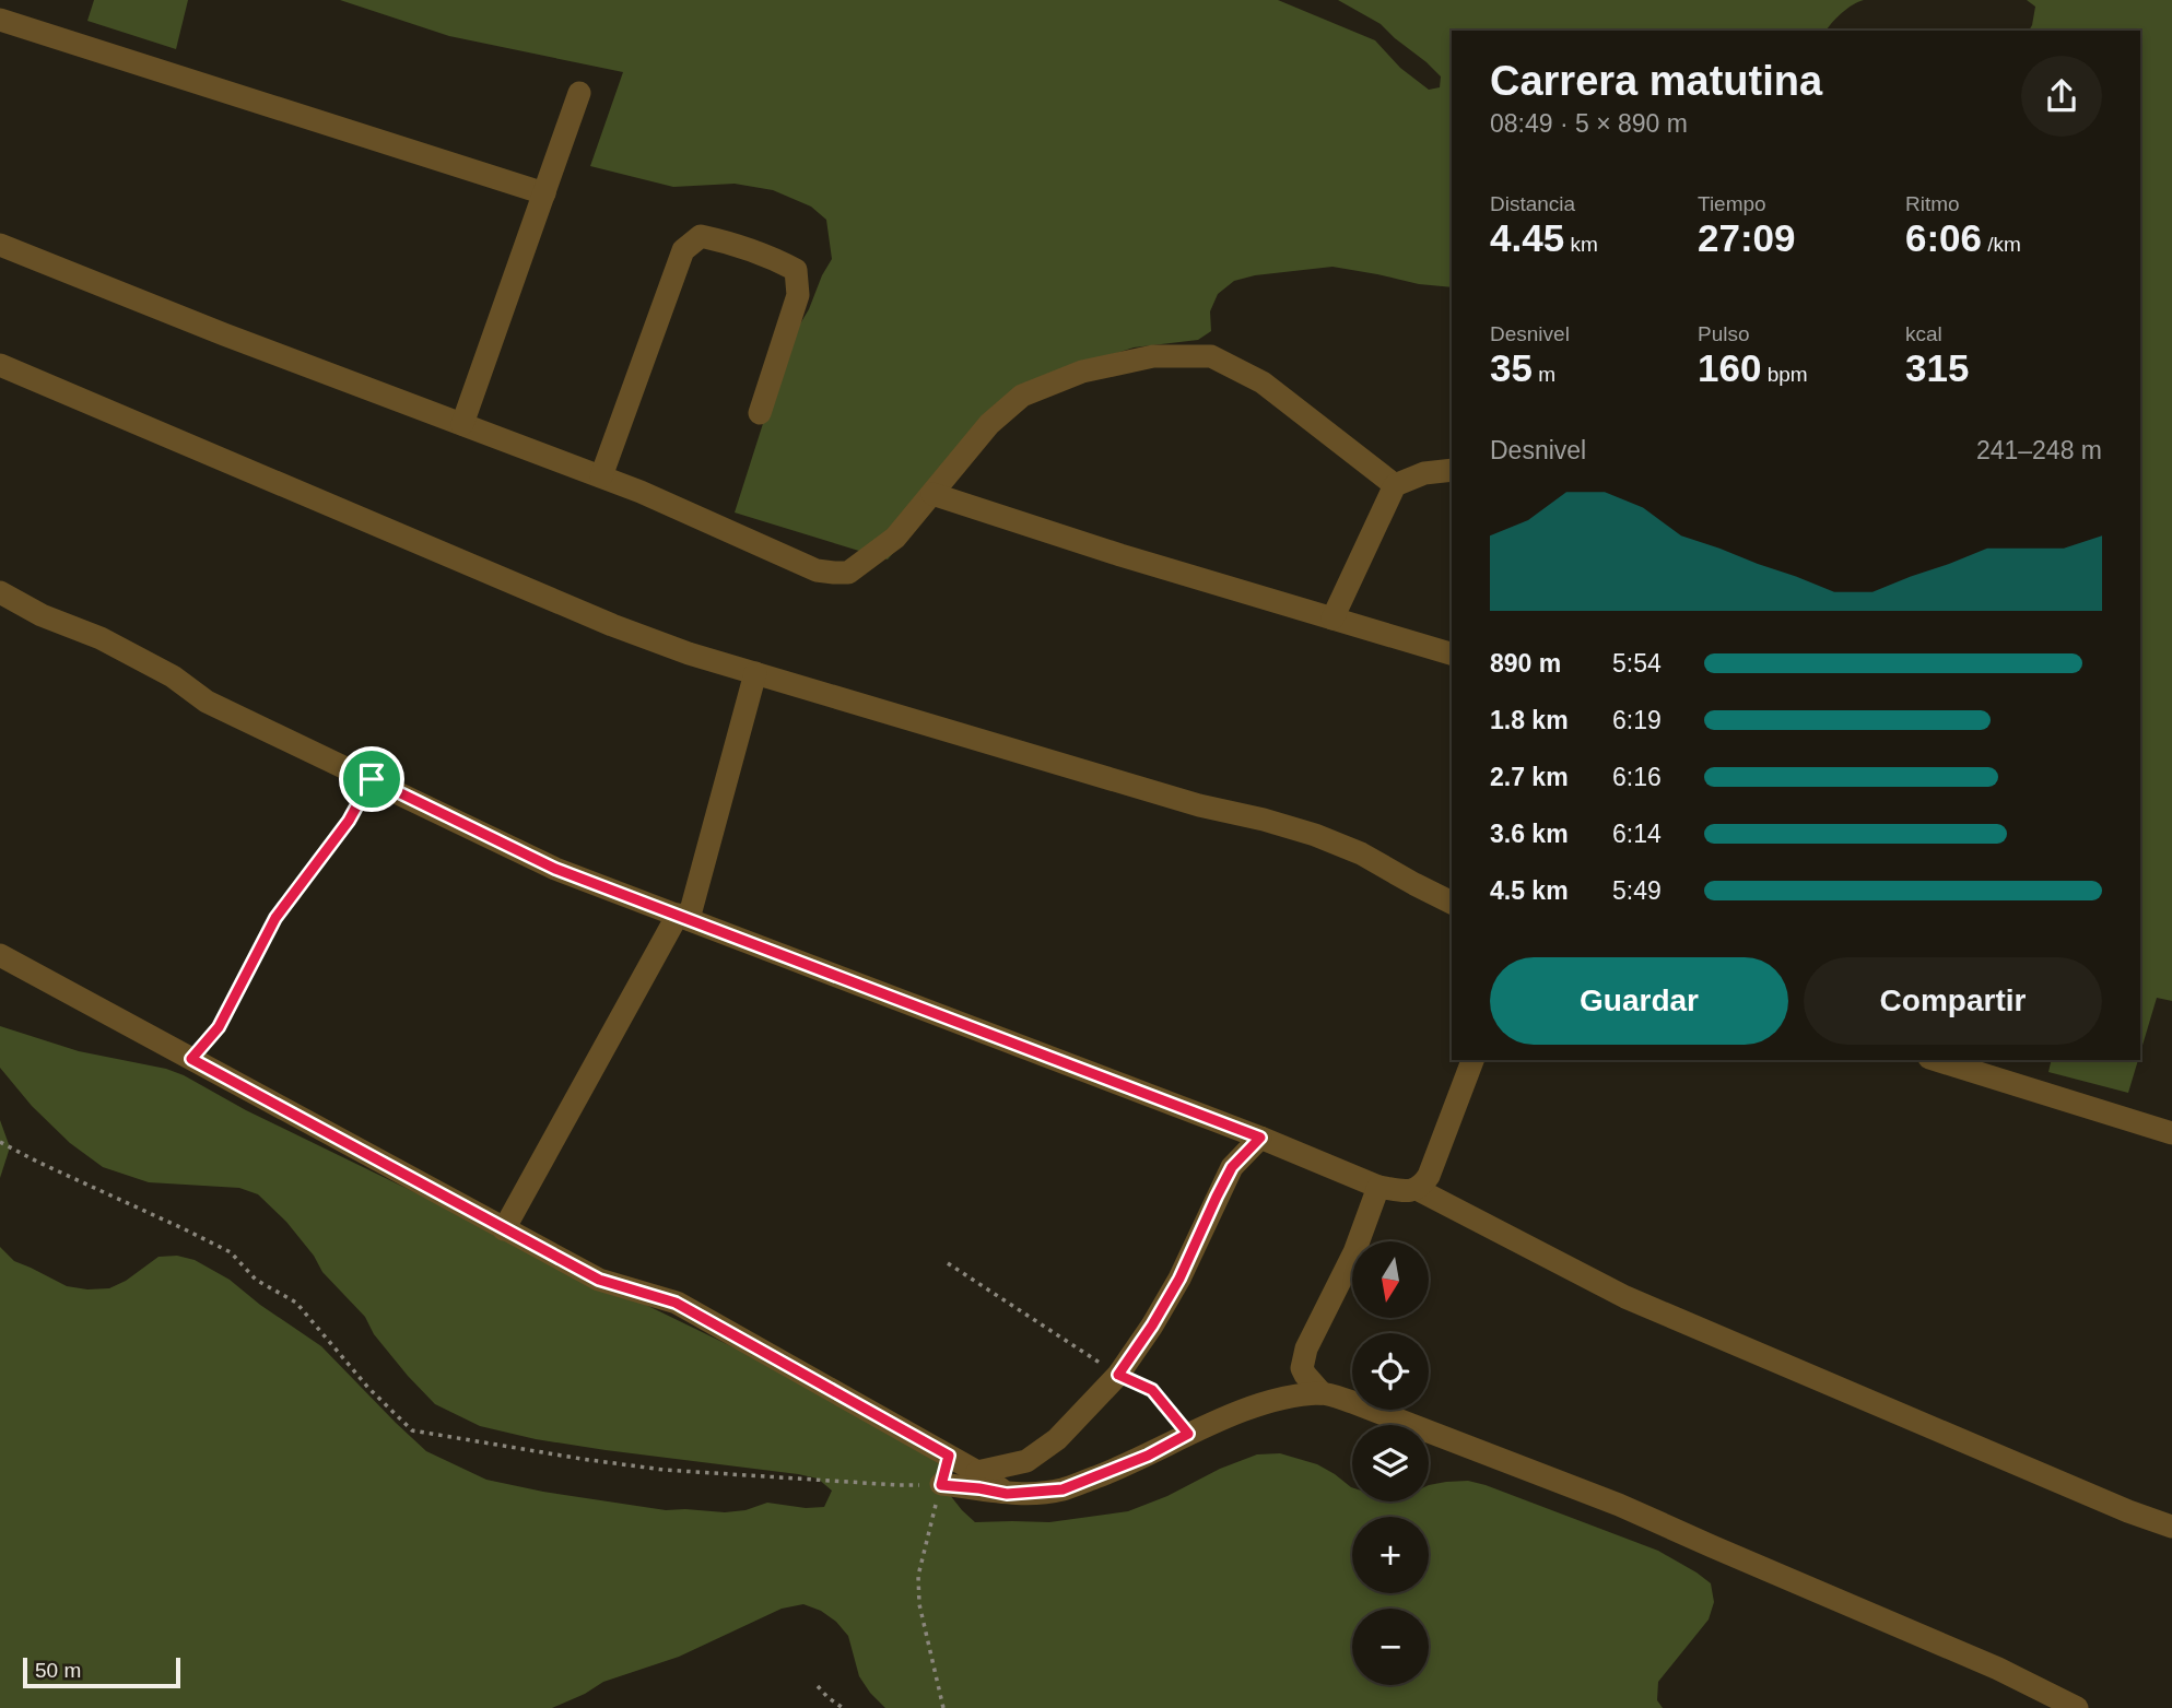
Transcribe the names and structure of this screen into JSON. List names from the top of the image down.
{
  "scale_bar": "50 m",
  "north": "bottom",
  "page": {
    "heading": ["Carrera matutina", "08:49 · 5 × 890 m"],
    "stats": [
      ["Distancia", "4.45 km"],
      ["Tiempo", "27:09"],
      ["Ritmo", "6:06 /km"],
      ["Desnivel", "35 m"],
      ["Pulso", "160 bpm"],
      ["kcal", "315"]
    ],
    "chart": ["Desnivel", "241–248 m"],
    "list": [
      {
        "name": "890 m",
        "note": "5:54"
      },
      {
        "name": "1.8 km",
        "note": "6:19"
      },
      {
        "name": "2.7 km",
        "note": "6:16"
      },
      {
        "name": "3.6 km",
        "note": "6:14"
      },
      {
        "name": "4.5 km",
        "note": "5:49"
      }
    ],
    "buttons": ["Guardar", "Compartir"],
    "map_buttons": ["+", "−"],
    "scale": "50 m"
  }
}
